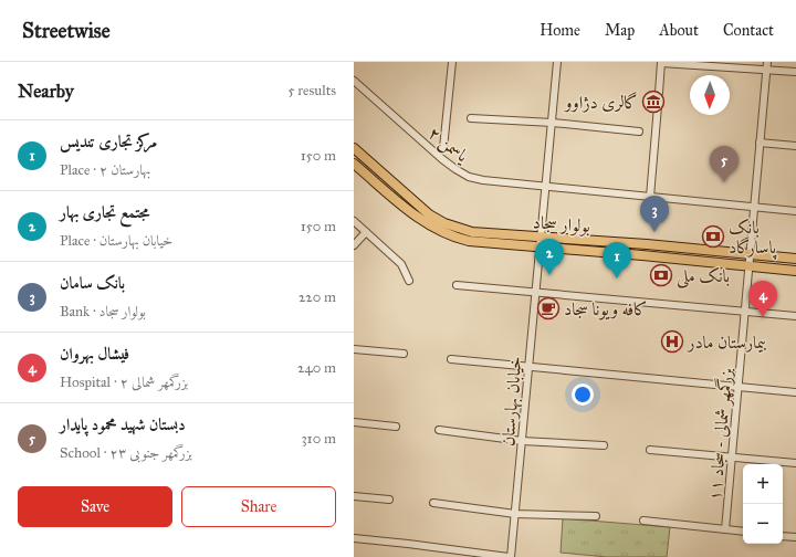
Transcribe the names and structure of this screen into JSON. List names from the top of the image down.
{
  "streets": {
    "main road": ["بولوار سجاد"],
    "street": ["یاسمن ۲", "خیابان بهارستان", "بزرگمهر شمالی - سجاد ۱۱"]
  },
  "crossings": [
    ["یاسمن ۲", "خیابان بهارستان"],
    ["یاسمن ۲", "بزرگمهر شمالی - سجاد ۱۱"],
    ["بولوار سجاد", "خیابان بهارستان"],
    ["بولوار سجاد", "بزرگمهر شمالی - سجاد ۱۱"]
  ],
  "places": {
    "museum": ["گالری دژاوو"],
    "bank": ["بانک پاسارگاد", "بانک ملی"],
    "cafe": ["کافه ویونا سجاد"],
    "hospital": ["بیمارستان مادر"]
  },
  "north": "bottom",
  "page": {
    "header": "Streetwise",
    "nav": [
      "Home",
      "Map",
      "About",
      "Contact"
    ],
    "heading": ["Nearby", "5 results"],
    "list": [
      {
        "mark": "1",
        "name": "مرکز تجاری تندیس",
        "note": "Place · بهارستان ۲",
        "value": "150 m"
      },
      {
        "mark": "2",
        "name": "مجتمع تجاری بهار",
        "note": "Place · خیابان بهارستان",
        "value": "150 m"
      },
      {
        "mark": "3",
        "name": "بانک سامان",
        "note": "Bank · بولوار سجاد",
        "value": "220 m"
      },
      {
        "mark": "4",
        "name": "فیشال بهروان",
        "note": "Hospital · بزرگمهر شمالی ۲",
        "value": "240 m"
      },
      {
        "mark": "5",
        "name": "دبستان شهید محمود پایدار",
        "note": "School · بزرگمهر جنوبی ۲۳",
        "value": "310 m"
      }
    ],
    "pins": [
      "5",
      "3",
      "2",
      "1",
      "4"
    ],
    "map_buttons": ["+", "−"],
    "buttons": ["Save", "Share"]
  }
}
